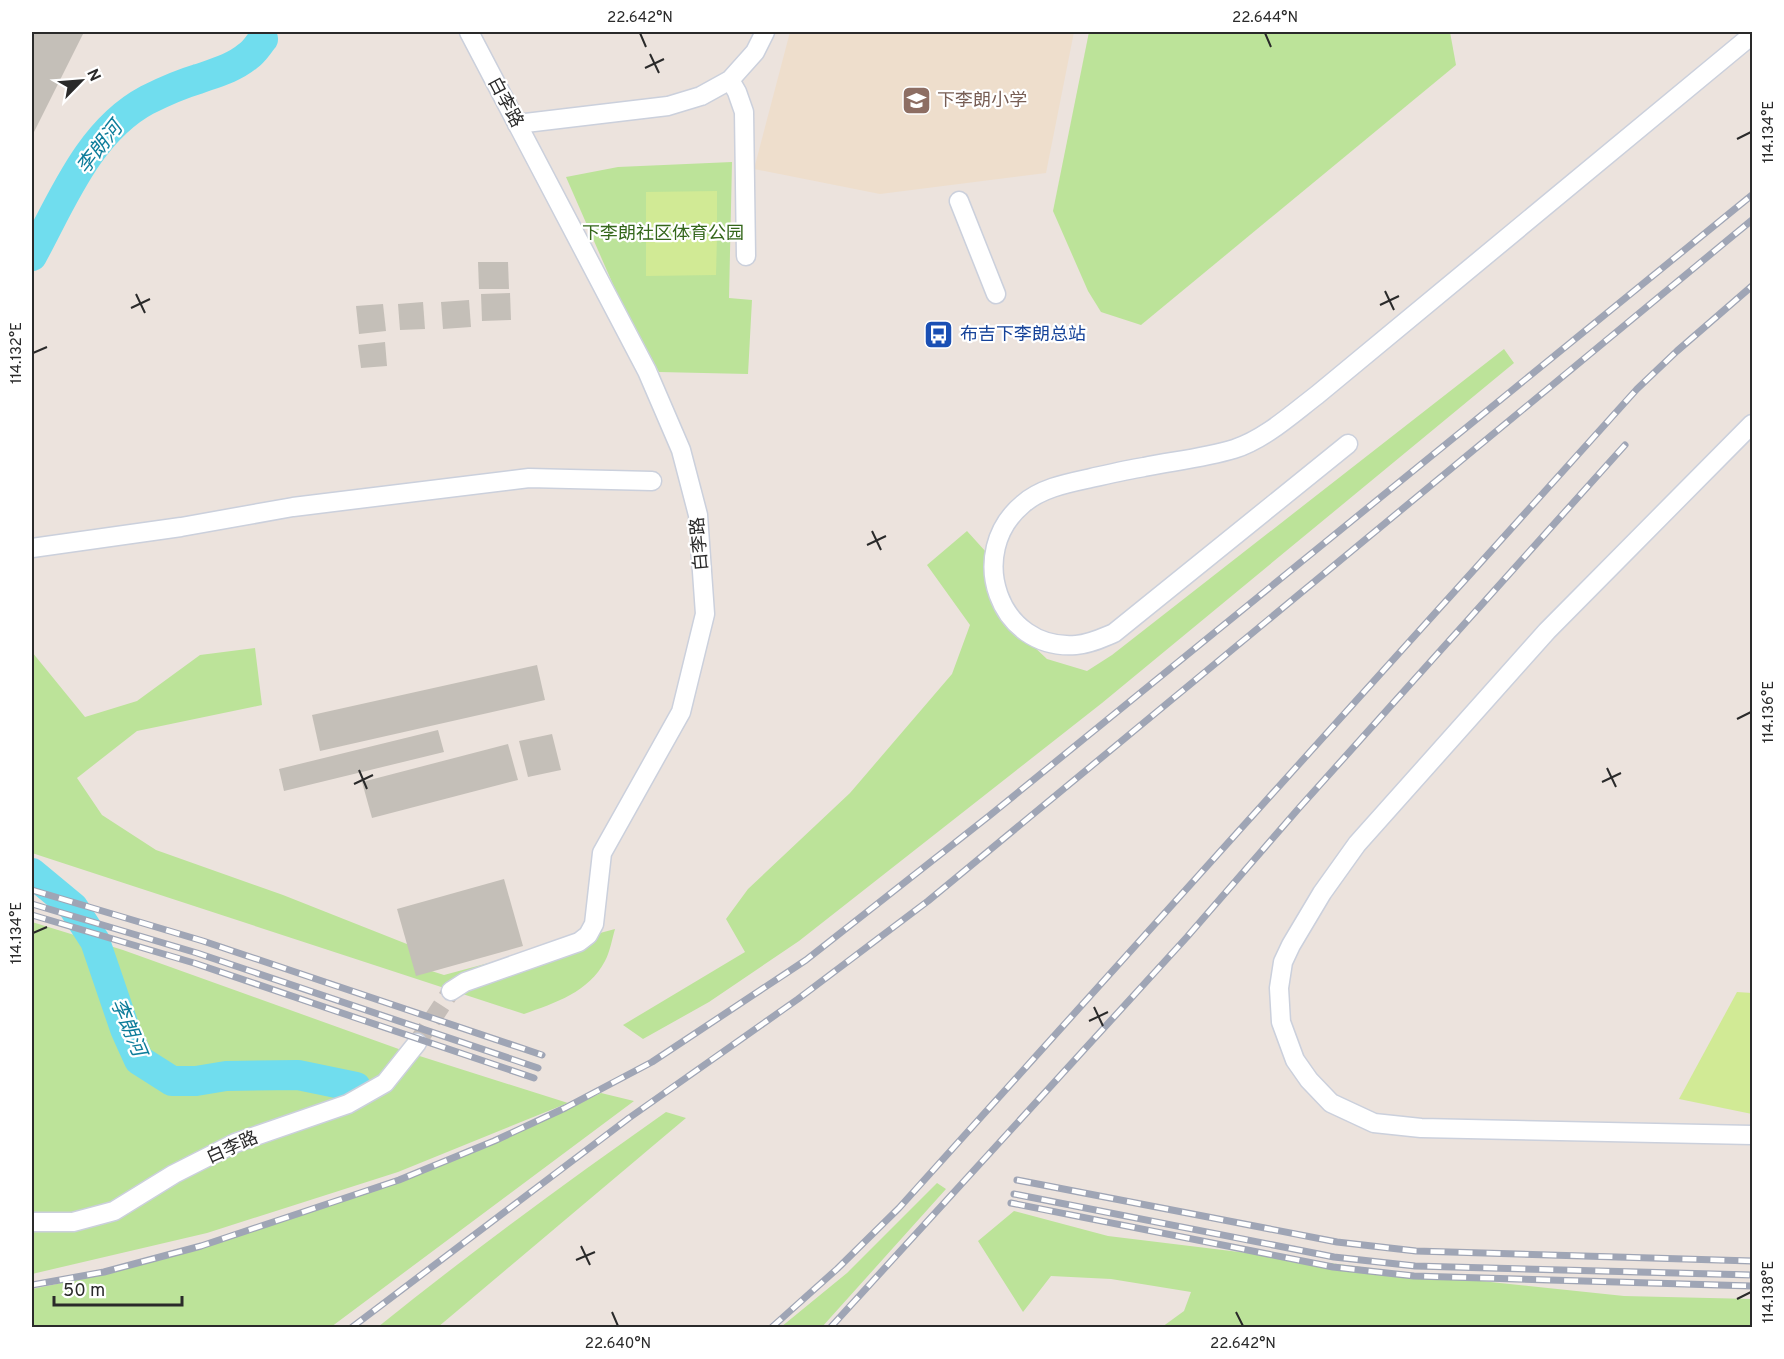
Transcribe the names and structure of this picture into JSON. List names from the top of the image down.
{
  "streets": {
    "street": ["白李路"]
  },
  "water": ["李朗河"],
  "parks": ["下李朗社区体育公园"],
  "places": {
    "school or university": ["下李朗小学"],
    "bus stop": ["布吉下李朗总站"]
  },
  "scale_bar": "50 m",
  "north": "top right",
  "coordinates": [
    "22.642°N",
    "22.644°N",
    "114.134°E",
    "114.132°E",
    "114.136°E",
    "114.138°E",
    "22.640°N"
  ]
}
